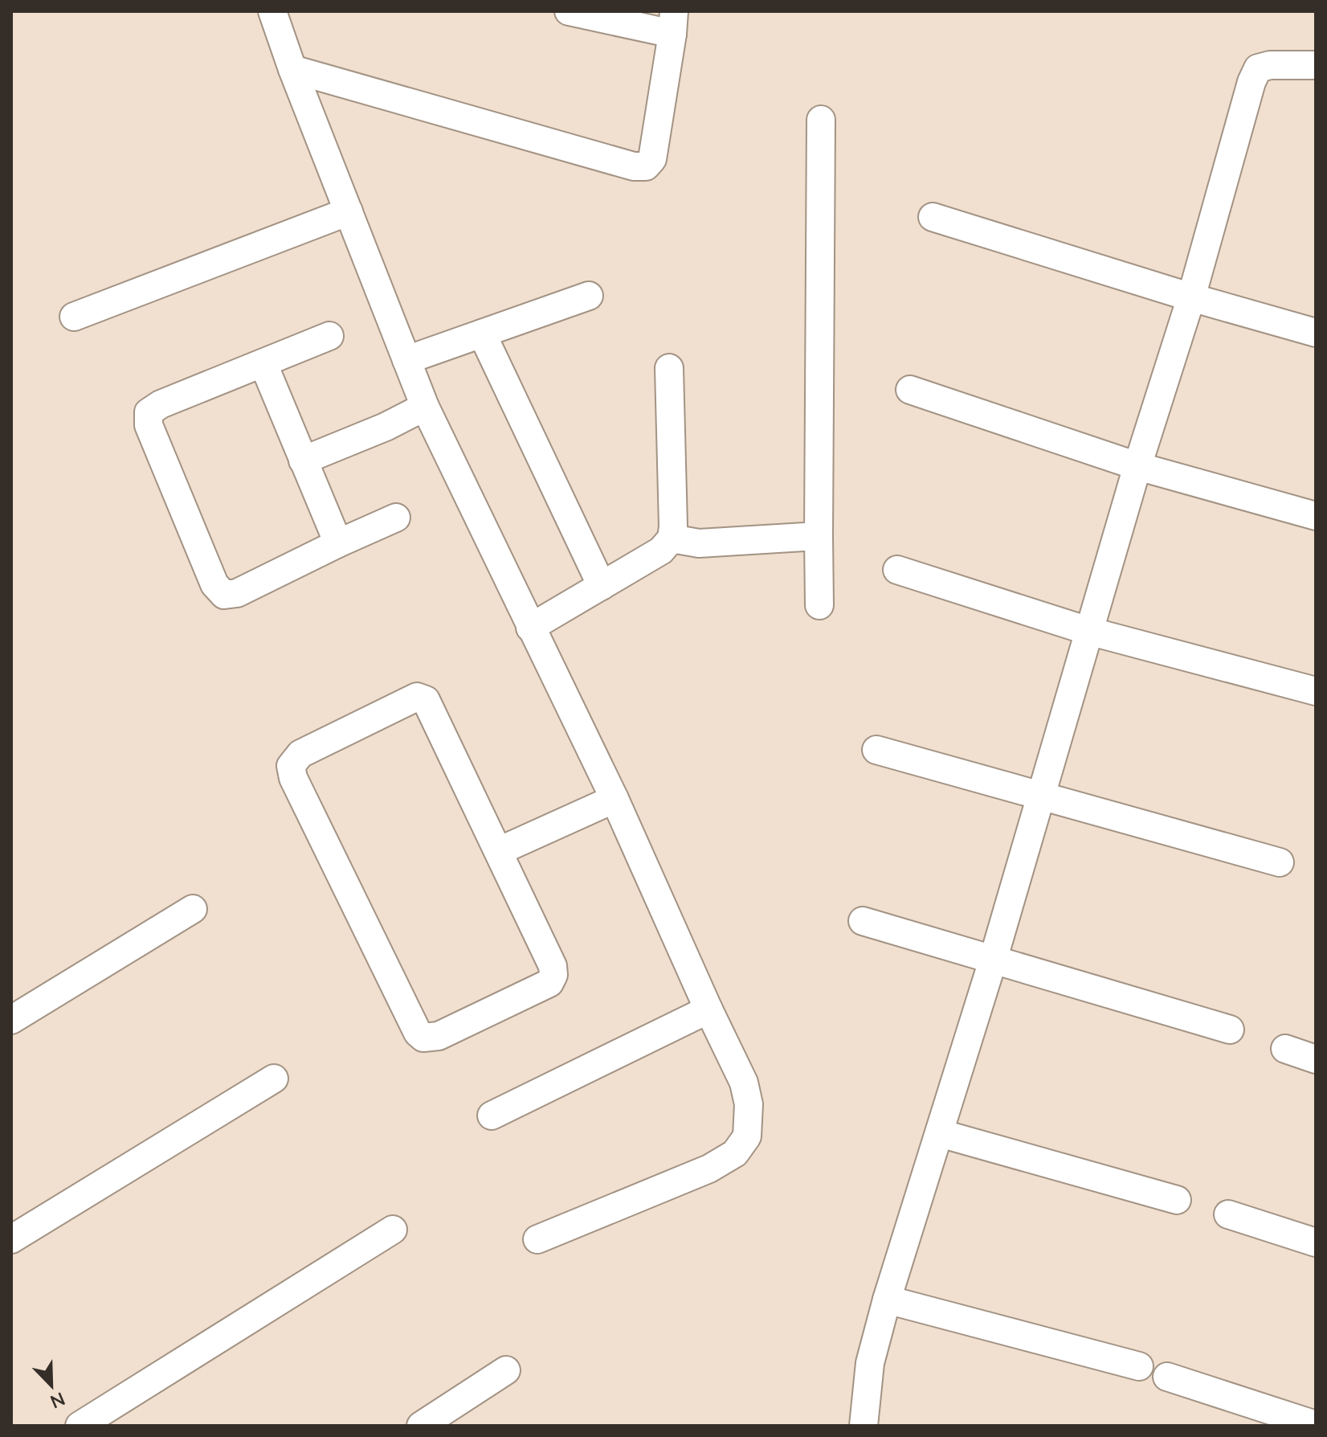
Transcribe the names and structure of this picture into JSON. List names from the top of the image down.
{
  "north": "bottom right"
}
